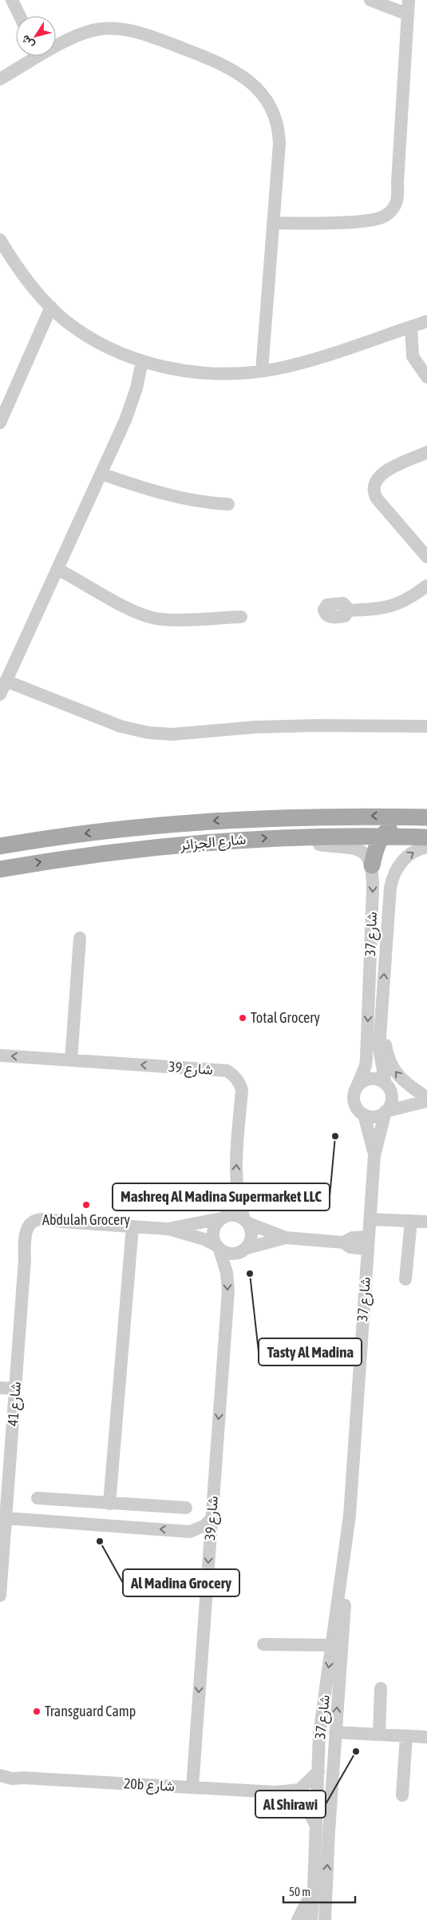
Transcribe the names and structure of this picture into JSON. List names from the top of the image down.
{
  "streets": {
    "main road": ["شارع الجزائر"],
    "street": [
      "شارع 37",
      "شارع 39",
      "شارع 41",
      "20b شارع"
    ]
  },
  "crossings": [
    ["شارع 37", "20b شارع"],
    ["شارع 39", "20b شارع"]
  ],
  "places": [
    "Total Grocery",
    "Mashreq Al Madina Supermarket LLC",
    "Abdulah Grocery",
    "Tasty Al Madina",
    "Al Madina Grocery",
    "Transguard Camp",
    "Al Shirawi"
  ],
  "scale_bar": "50 m",
  "north": "bottom left"
}
